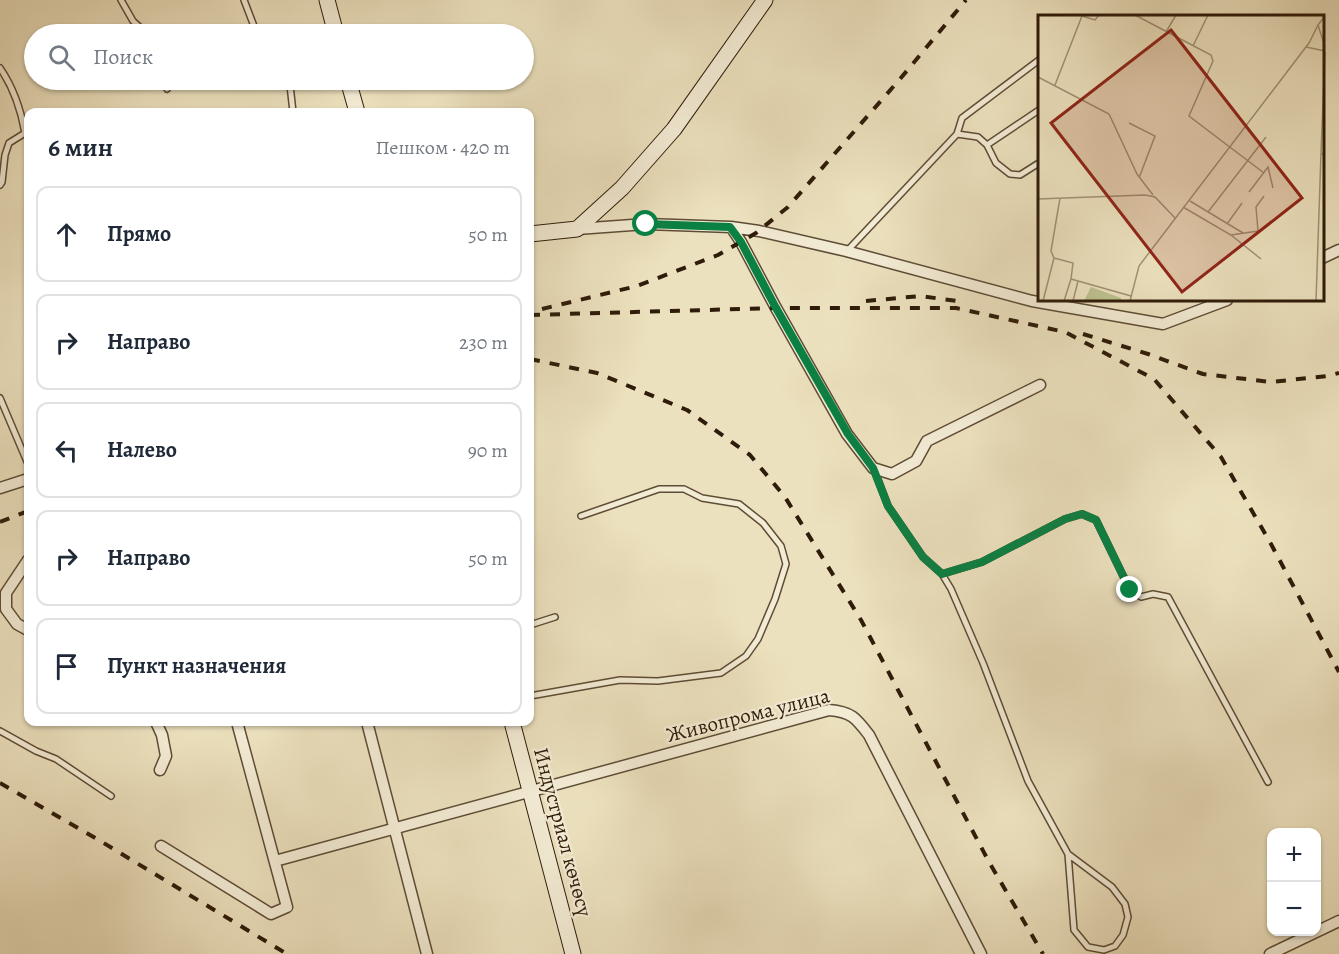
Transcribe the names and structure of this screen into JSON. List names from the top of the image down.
{
  "streets": {
    "main road": ["Индустриал көчөсү"],
    "street": ["Живопрома улица"]
  },
  "crossings": [
    ["Живопрома улица", "Индустриал көчөсү"]
  ],
  "page": {
    "search": "Поиск",
    "heading": ["6 мин", "Пешком · 420 m"],
    "list": [
      ["Прямо", "50 m"],
      ["Направо", "230 m"],
      ["Налево", "90 m"],
      ["Направо", "50 m"],
      "Пункт назначения"
    ],
    "map_buttons": ["+", "−"]
  }
}
